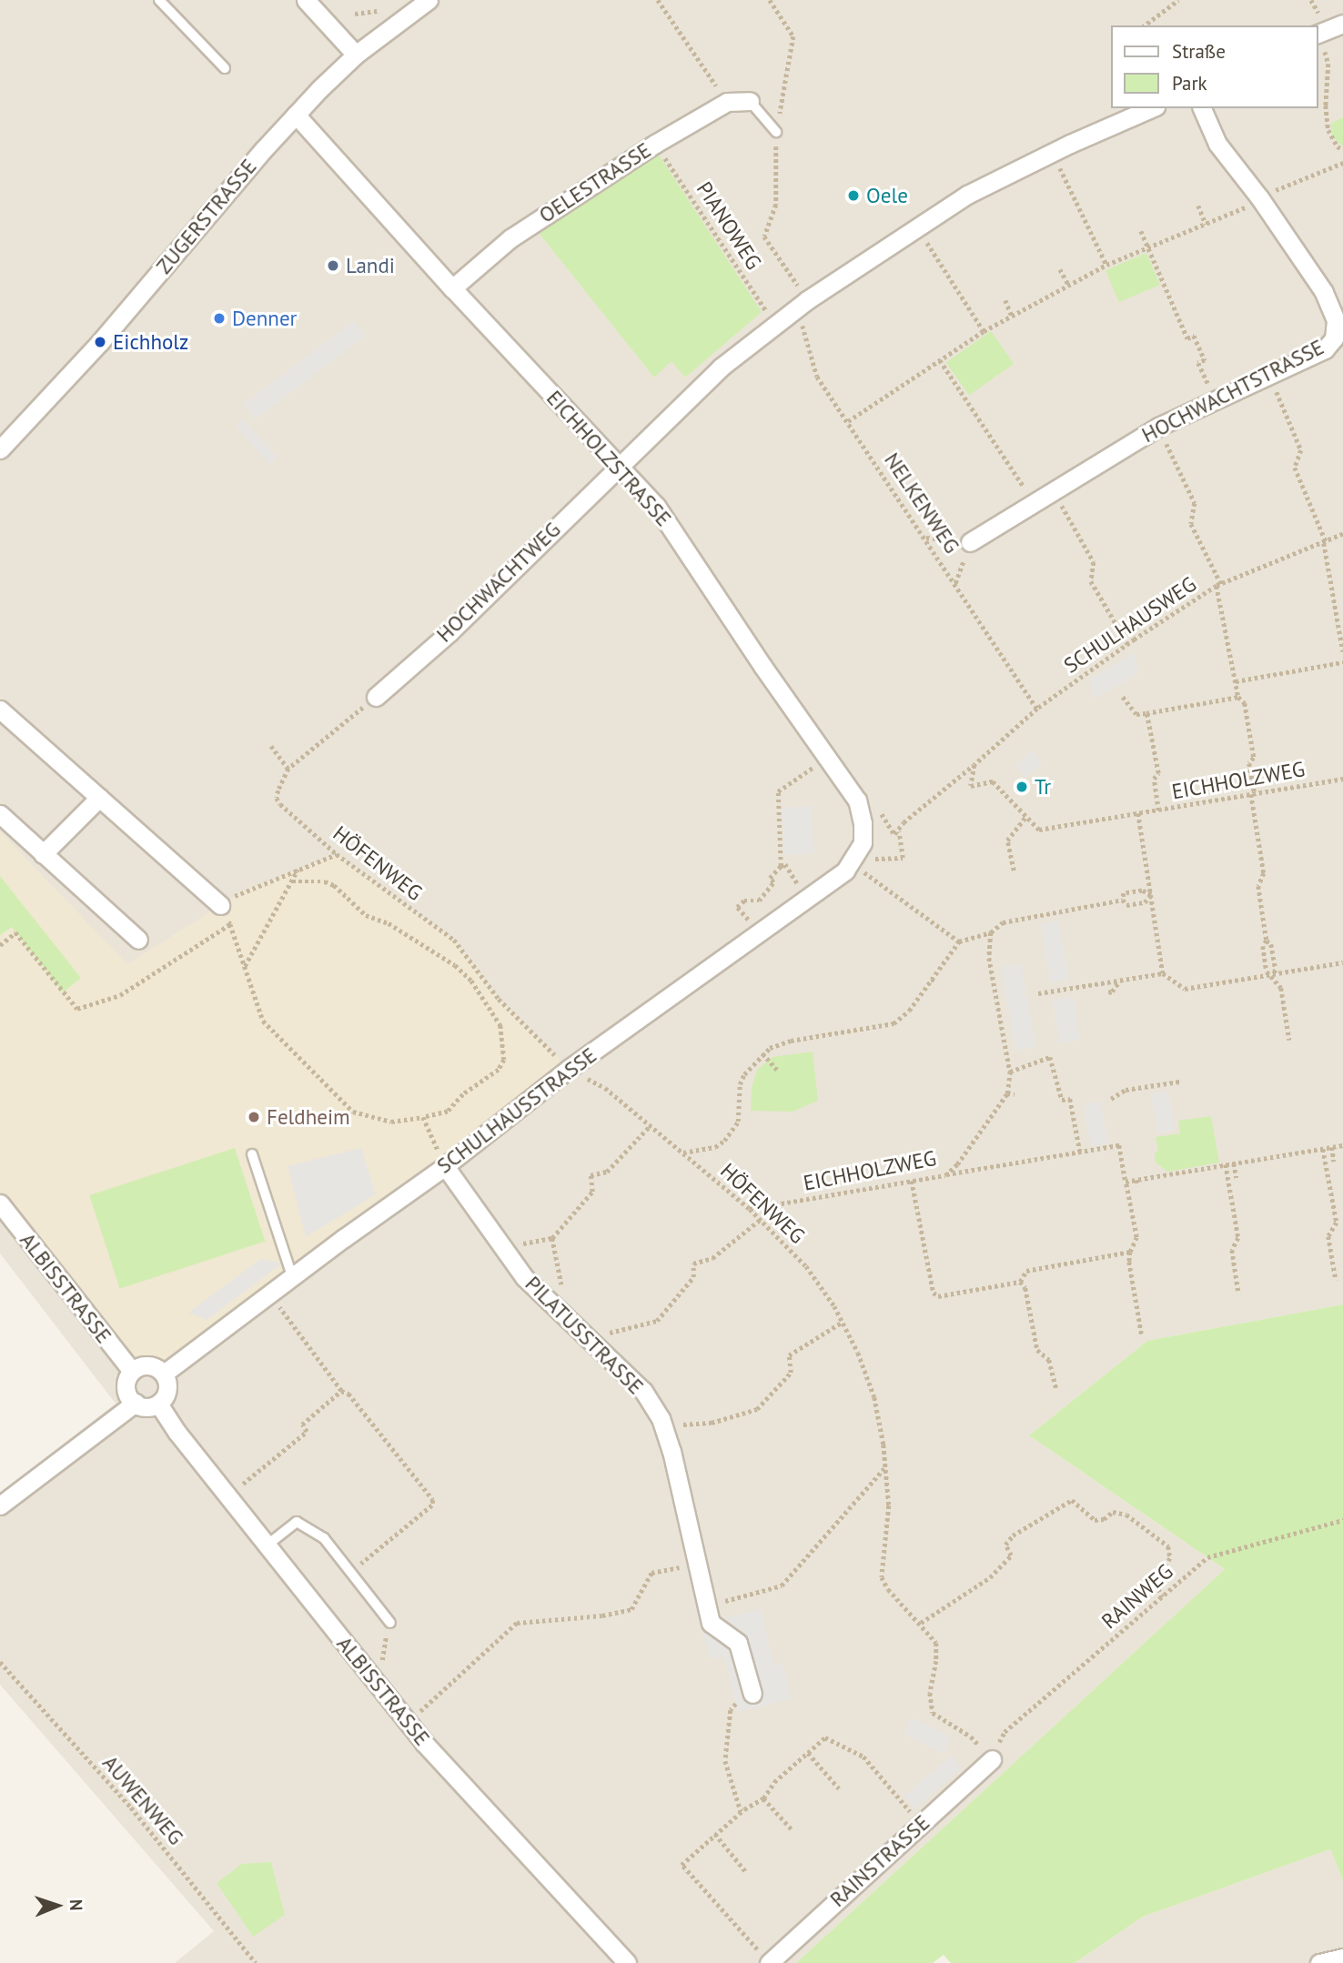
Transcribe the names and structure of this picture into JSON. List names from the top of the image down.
{
  "streets": {
    "street": [
      "OELESTRASSE",
      "ZUGERSTRASSE",
      "HOCHWACHTSTRASSE",
      "EICHHOLZSTRASSE",
      "HOCHWACHTWEG",
      "SCHULHAUSSTRASSE",
      "ALBISSTRASSE",
      "PILATUSSTRASSE",
      "RAINSTRASSE"
    ],
    "path": [
      "PIANOWEG",
      "NELKENWEG",
      "SCHULHAUSWEG",
      "EICHHOLZWEG",
      "HÖFENWEG",
      "RAINWEG",
      "AUWENWEG"
    ]
  },
  "crossings": [
    ["OELESTRASSE", "PIANOWEG"],
    ["OELESTRASSE", "EICHHOLZSTRASSE"],
    ["ZUGERSTRASSE", "EICHHOLZSTRASSE"],
    ["EICHHOLZSTRASSE", "HOCHWACHTWEG"],
    ["EICHHOLZSTRASSE", "SCHULHAUSSTRASSE"],
    ["NELKENWEG", "SCHULHAUSWEG"],
    ["SCHULHAUSWEG", "EICHHOLZWEG"],
    ["EICHHOLZWEG", "HÖFENWEG"],
    ["HÖFENWEG", "SCHULHAUSSTRASSE"],
    ["HÖFENWEG", "RAINWEG"],
    ["HÖFENWEG", "RAINSTRASSE"],
    ["SCHULHAUSSTRASSE", "ALBISSTRASSE"],
    ["SCHULHAUSSTRASSE", "PILATUSSTRASSE"],
    ["RAINWEG", "RAINSTRASSE"]
  ],
  "places": [
    "Oele",
    "Landi",
    "Denner",
    "Eichholz",
    "Tr",
    "Feldheim"
  ],
  "legend": ["Straße", "Park"],
  "north": "right"
}
